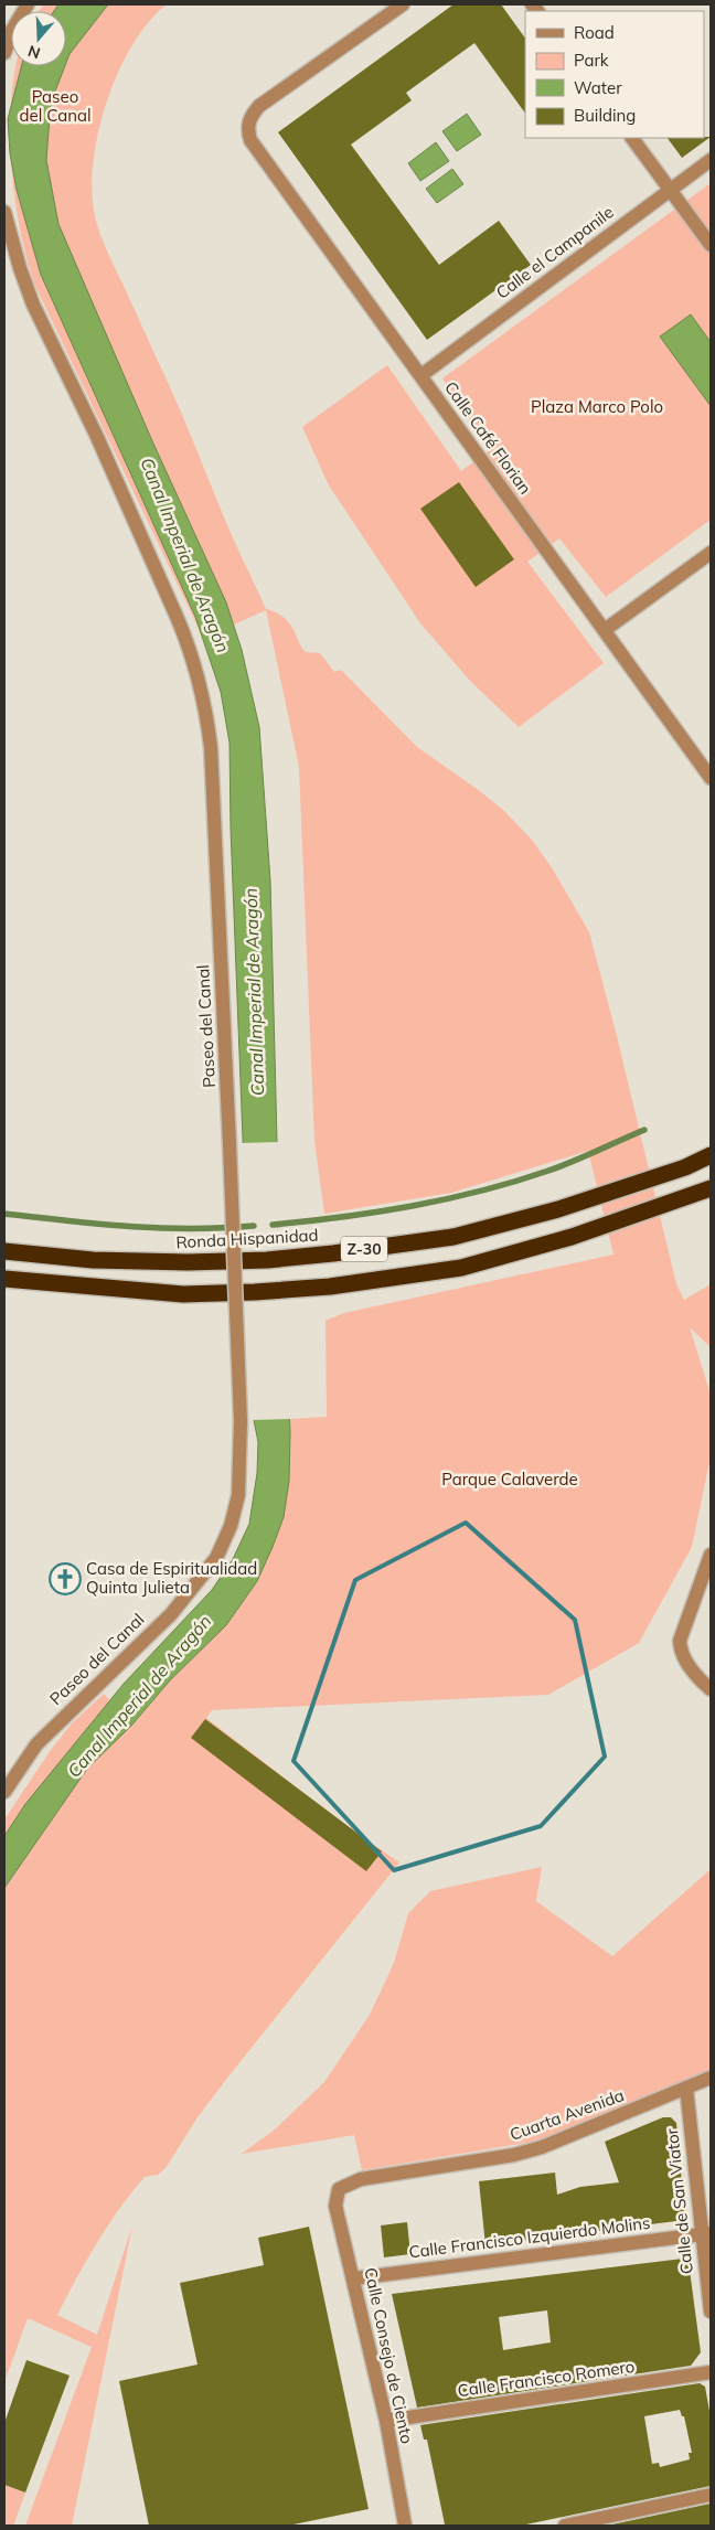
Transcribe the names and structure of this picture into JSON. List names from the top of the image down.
{
  "streets": {
    "highway": ["Ronda Hispanidad", "Z-30"],
    "street": [
      "Calle el Campanile",
      "Calle Café Florian",
      "Paseo del Canal",
      "Cuarta Avenida",
      "Calle de San Viator",
      "Calle Francisco Izquierdo Molins",
      "Calle Consejo de Ciento",
      "Calle Francisco Romero"
    ]
  },
  "crossings": [
    ["Calle el Campanile", "Calle Café Florian"],
    ["Cuarta Avenida", "Calle de San Viator"],
    ["Cuarta Avenida", "Calle Consejo de Ciento"],
    ["Calle de San Viator", "Calle Francisco Izquierdo Molins"],
    ["Calle Francisco Izquierdo Molins", "Calle Consejo de Ciento"],
    ["Calle Consejo de Ciento", "Calle Francisco Romero"]
  ],
  "water": ["Canal Imperial de Aragón"],
  "parks": ["Paseo del Canal", "Plaza Marco Polo", "Parque Calaverde"],
  "places": {
    "church": ["Casa de Espiritualidad Quinta Julieta"]
  },
  "legend": [
    "Road",
    "Park",
    "Water",
    "Building"
  ],
  "north": "bottom"
}
